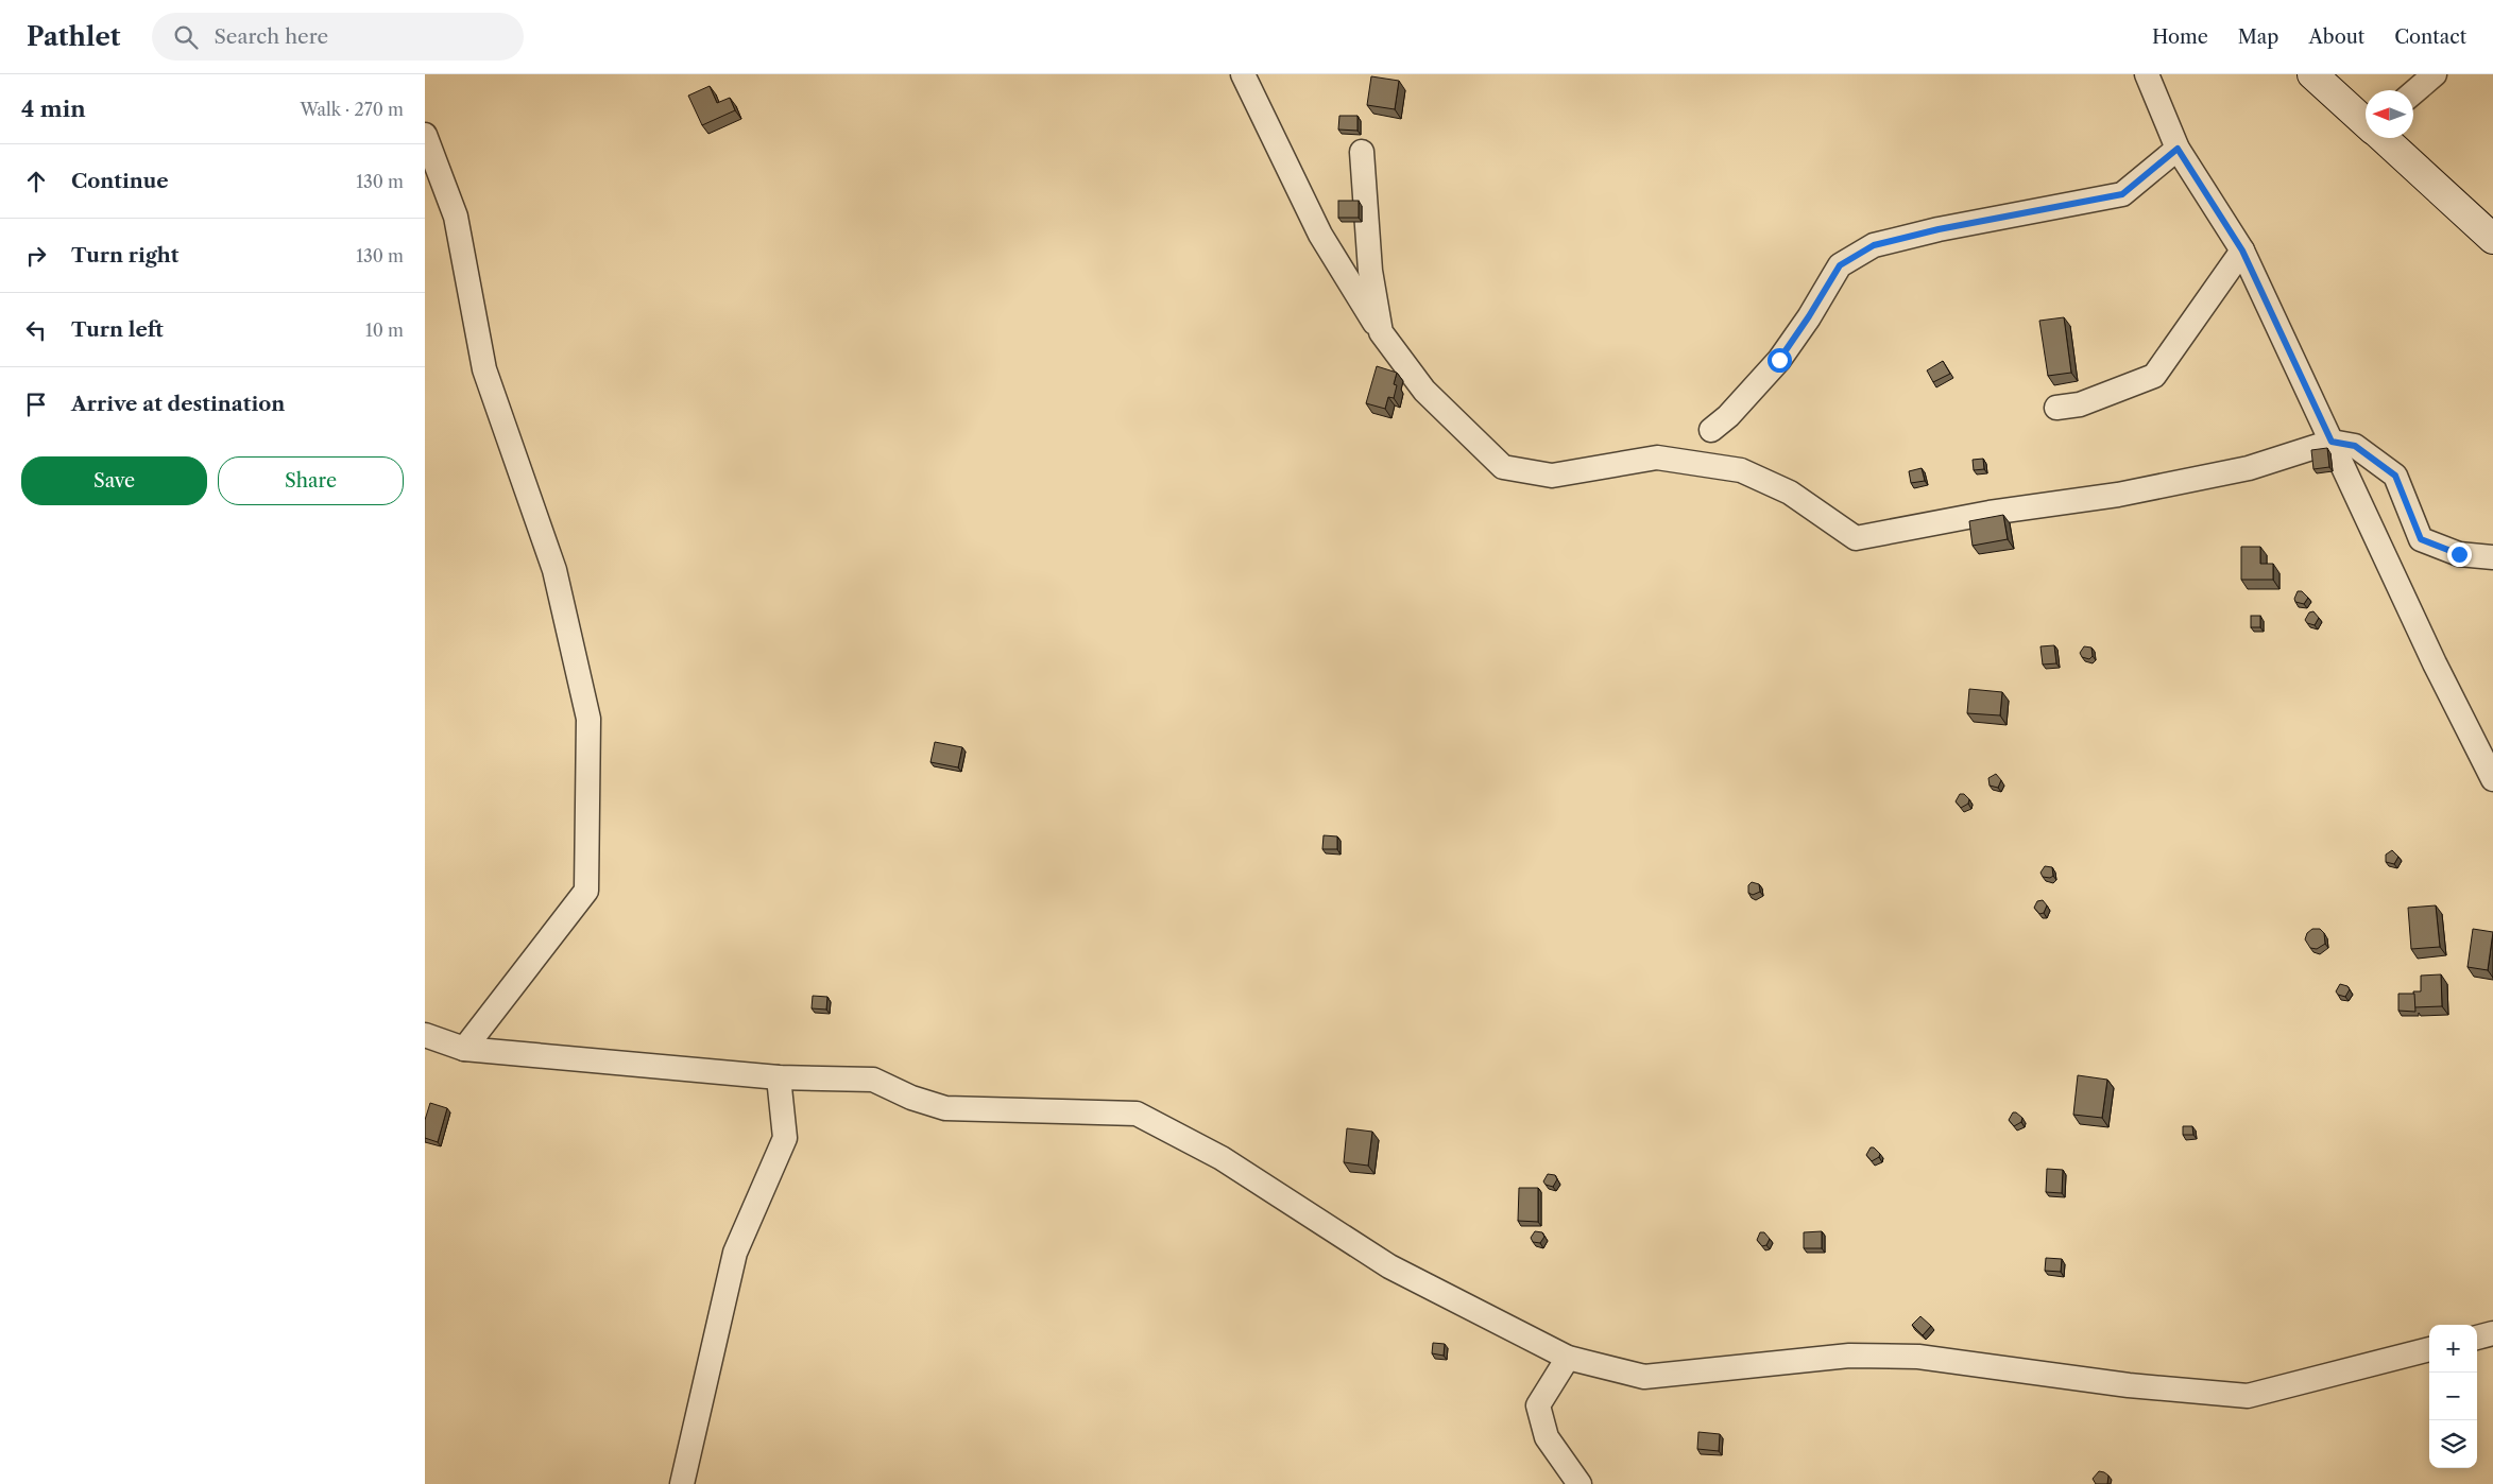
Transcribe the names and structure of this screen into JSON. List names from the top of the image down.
{
  "north": "left",
  "page": {
    "header": "Pathlet",
    "search": "Search here",
    "nav": [
      "Home",
      "Map",
      "About",
      "Contact"
    ],
    "heading": ["4 min", "Walk · 270 m"],
    "list": [
      ["Continue", "130 m"],
      ["Turn right", "130 m"],
      ["Turn left", "10 m"],
      "Arrive at destination"
    ],
    "buttons": ["Save", "Share"],
    "map_buttons": ["+", "−"]
  }
}
